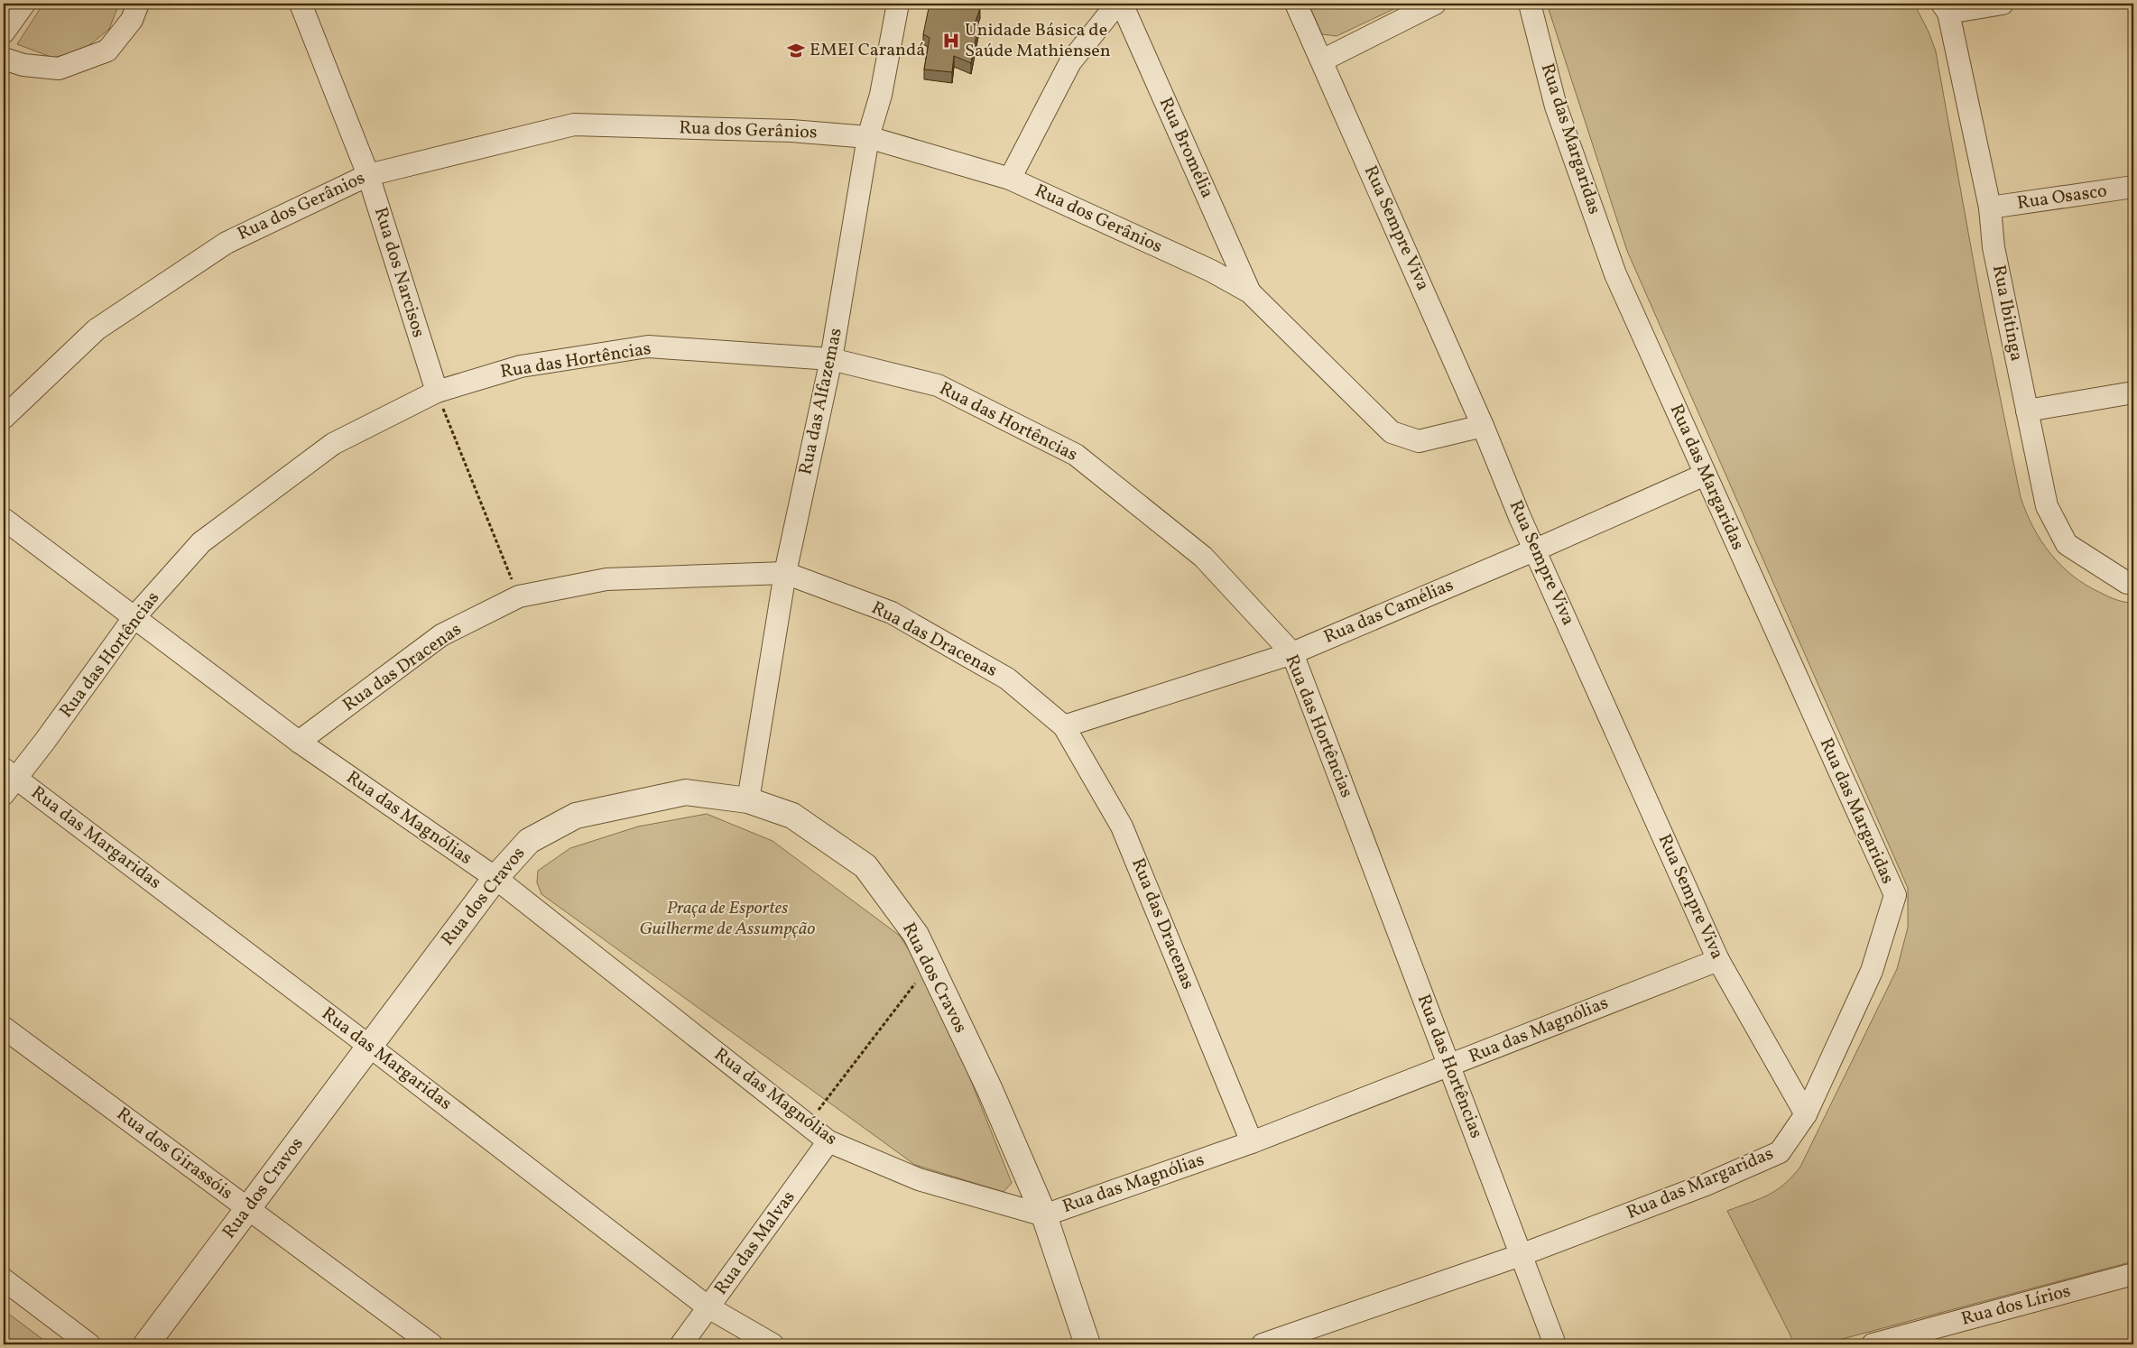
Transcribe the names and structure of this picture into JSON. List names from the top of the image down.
{
  "streets": {
    "street": [
      "Rua dos Gerânios",
      "Rua das Margaridas",
      "Rua Bromélia",
      "Rua Osasco",
      "Rua Sempre Viva",
      "Rua dos Narcisos",
      "Rua Ibitinga",
      "Rua das Hortências",
      "Rua das Alfazemas",
      "Rua das Camélias",
      "Rua das Dracenas",
      "Rua das Magnólias",
      "Rua dos Cravos",
      "Rua dos Girassóis",
      "Rua das Malvas",
      "Rua dos Lírios"
    ]
  },
  "crossings": [
    ["Rua dos Gerânios", "Rua Bromélia"],
    ["Rua dos Gerânios", "Rua Sempre Viva"],
    ["Rua dos Gerânios", "Rua dos Narcisos"],
    ["Rua dos Gerânios", "Rua das Alfazemas"],
    ["Rua das Margaridas", "Rua Sempre Viva"],
    ["Rua das Margaridas", "Rua das Hortências"],
    ["Rua das Margaridas", "Rua das Camélias"],
    ["Rua das Margaridas", "Rua dos Cravos"],
    ["Rua das Margaridas", "Rua das Malvas"],
    ["Rua Osasco", "Rua Ibitinga"],
    ["Rua Sempre Viva", "Rua das Camélias"],
    ["Rua Sempre Viva", "Rua das Magnólias"],
    ["Rua dos Narcisos", "Rua das Hortências"],
    ["Rua das Hortências", "Rua das Alfazemas"],
    ["Rua das Hortências", "Rua das Camélias"],
    ["Rua das Hortências", "Rua das Magnólias"],
    ["Rua das Alfazemas", "Rua das Dracenas"],
    ["Rua das Alfazemas", "Rua dos Cravos"],
    ["Rua das Camélias", "Rua das Dracenas"],
    ["Rua das Dracenas", "Rua das Magnólias"],
    ["Rua das Magnólias", "Rua dos Cravos"],
    ["Rua das Magnólias", "Rua das Malvas"],
    ["Rua dos Cravos", "Rua dos Girassóis"]
  ],
  "parks": ["Praça de Esportes Guilherme de Assumpção"],
  "places": {
    "hospital": ["Unidade Básica de Saúde Mathiensen"],
    "school or university": ["EMEI Carandá"]
  }
}
